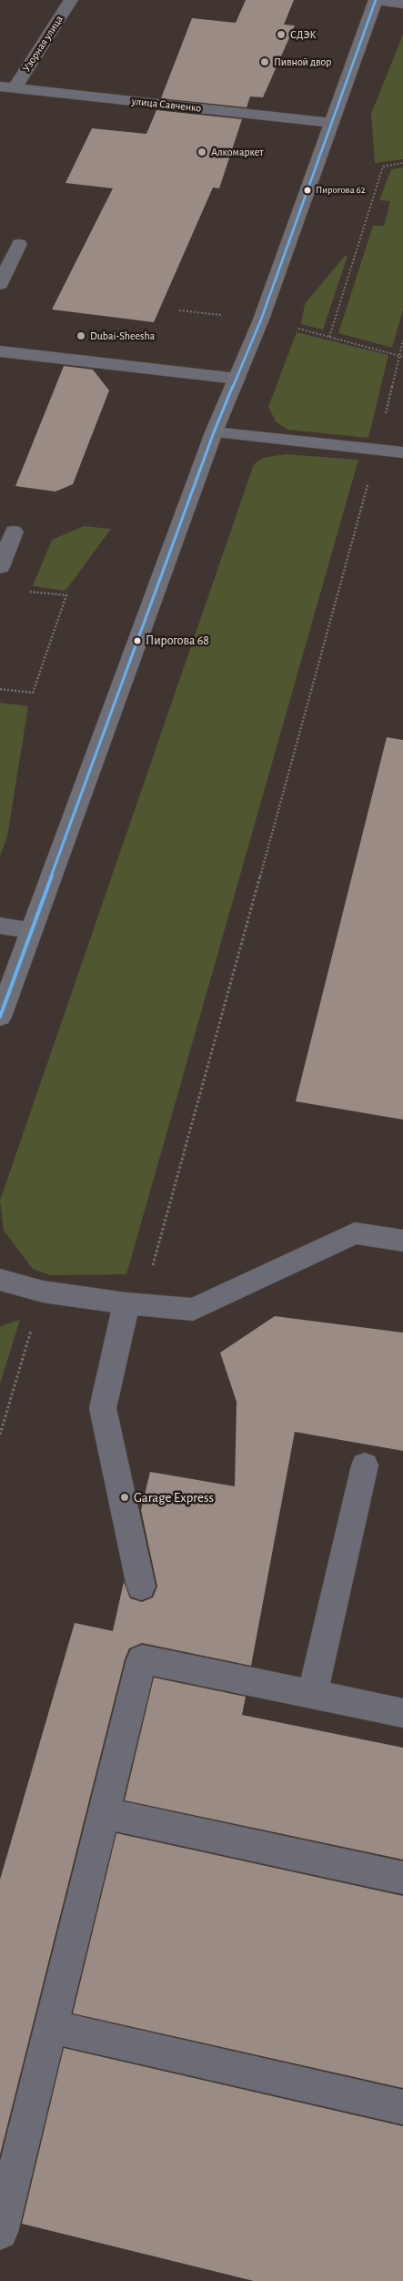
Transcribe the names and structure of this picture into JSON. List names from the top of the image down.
{
  "streets": {
    "street": ["Узорная улица", "улица Савченко"]
  },
  "crossings": [
    ["Узорная улица", "улица Савченко"]
  ],
  "places": [
    "СДЭК",
    "Пивной двор",
    "Алкомаркет",
    "Пирогова 62",
    "Dubai-Sheesha",
    "Пирогова 68",
    "Garage Express"
  ]
}
